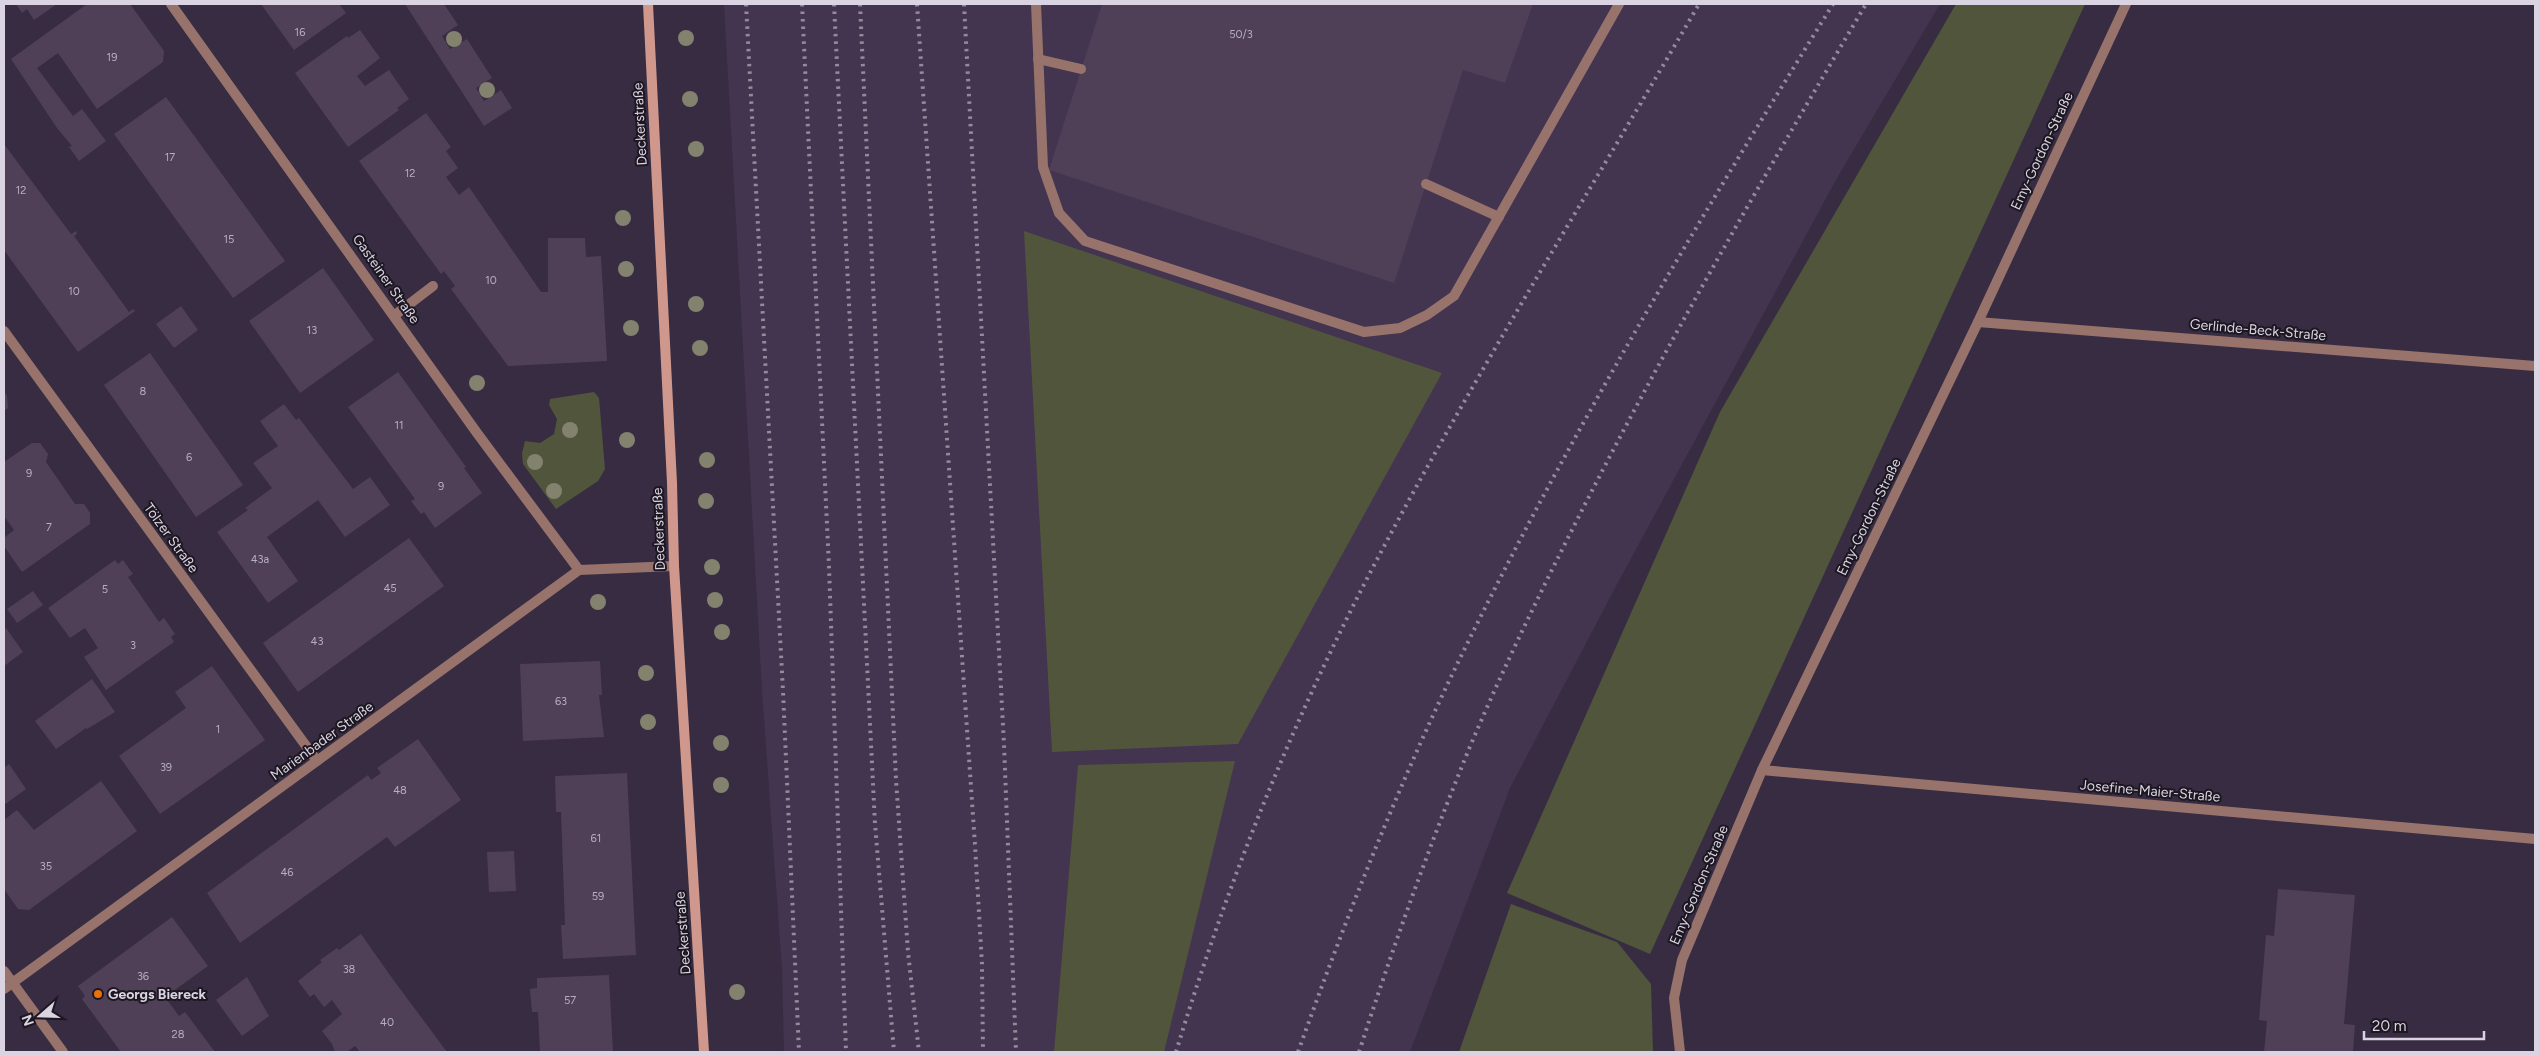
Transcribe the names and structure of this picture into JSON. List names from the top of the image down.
{
  "streets": {
    "street": [
      "Deckerstraße",
      "Emy-Gordon-Straße",
      "Gasteiner Straße",
      "Gerlinde-Beck-Straße",
      "Tölzer Straße",
      "Marienbader Straße",
      "Josefine-Maier-Straße"
    ]
  },
  "crossings": [
    ["Emy-Gordon-Straße", "Gerlinde-Beck-Straße"],
    ["Emy-Gordon-Straße", "Josefine-Maier-Straße"],
    ["Gasteiner Straße", "Marienbader Straße"],
    ["Tölzer Straße", "Marienbader Straße"]
  ],
  "places": ["Georgs Biereck"],
  "house_numbers": [
    "16",
    "50/3",
    "19",
    "17",
    "12",
    "12",
    "15",
    "10",
    "10",
    "13",
    "8",
    "11",
    "6",
    "9",
    "9",
    "7",
    "43a",
    "45",
    "5",
    "43",
    "3",
    "63",
    "1",
    "39",
    "48",
    "61",
    "35",
    "46",
    "59",
    "38",
    "36",
    "57",
    "40",
    "28"
  ],
  "scale_bar": "20 m",
  "north": "left"
}
